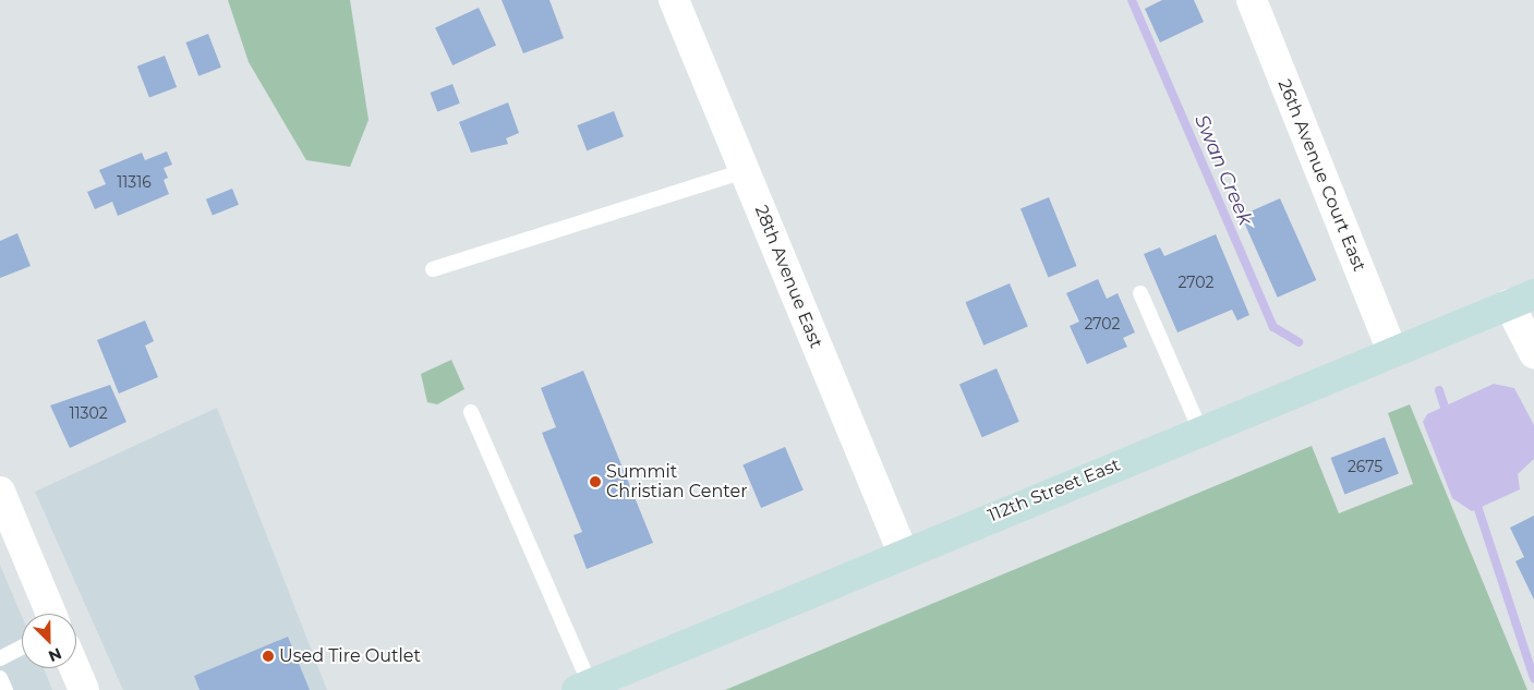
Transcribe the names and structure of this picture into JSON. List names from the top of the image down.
{
  "streets": {
    "main road": ["112th Street East"],
    "street": ["26th Avenue Court East", "28th Avenue East"]
  },
  "crossings": [
    ["26th Avenue Court East", "112th Street East"],
    ["28th Avenue East", "112th Street East"]
  ],
  "water": ["Swan Creek"],
  "places": ["Summit Christian Center", "Used Tire Outlet"],
  "house_numbers": [
    "11316",
    "2702",
    "2702",
    "11302",
    "2675"
  ],
  "north": "bottom right"
}
